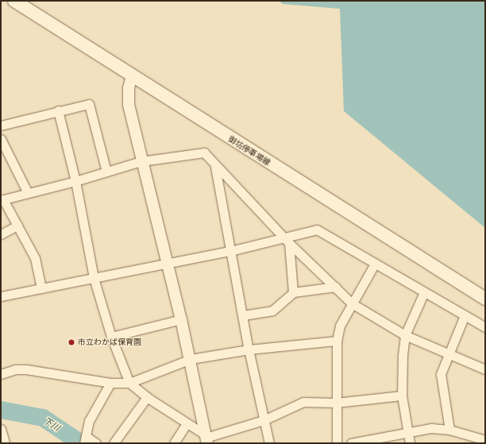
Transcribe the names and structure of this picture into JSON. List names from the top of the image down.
{
  "streets": {
    "main road": ["御坊停車場線"]
  },
  "water": ["下川"],
  "places": ["市立わかば保育園"]
}
